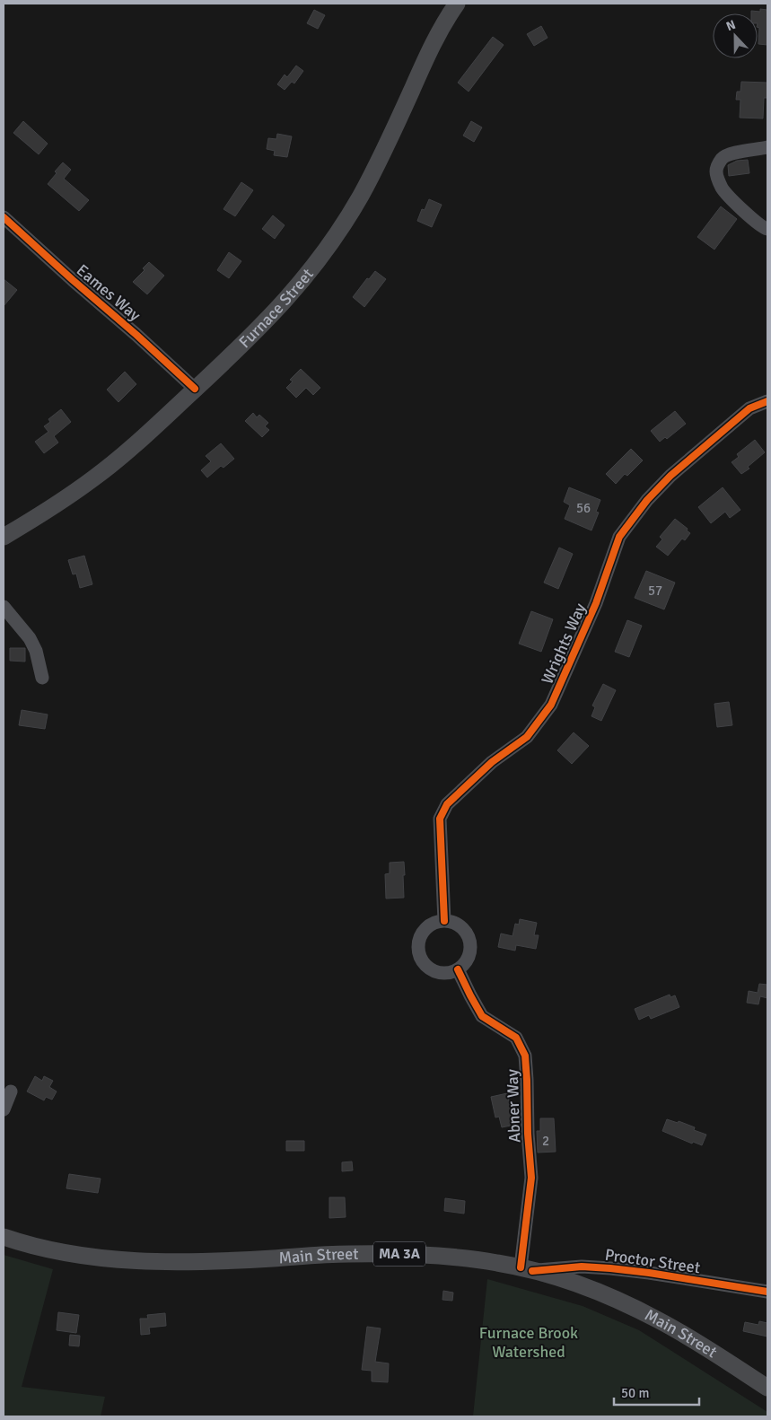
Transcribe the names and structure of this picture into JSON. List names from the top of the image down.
{
  "streets": {
    "main road": ["Furnace Street", "MA 3A", "Main Street"],
    "street": [
      "Eames Way",
      "Wrights Way",
      "Abner Way",
      "Proctor Street"
    ]
  },
  "crossings": [
    ["Eames Way", "Furnace Street"],
    ["Wrights Way", "Abner Way"],
    ["Abner Way", "Main Street"],
    ["Abner Way", "Proctor Street"],
    ["Main Street", "Proctor Street"]
  ],
  "parks": ["Furnace Brook Watershed"],
  "house_numbers": ["56", "57", "2"],
  "scale_bar": "50 m",
  "north": "top"
}
